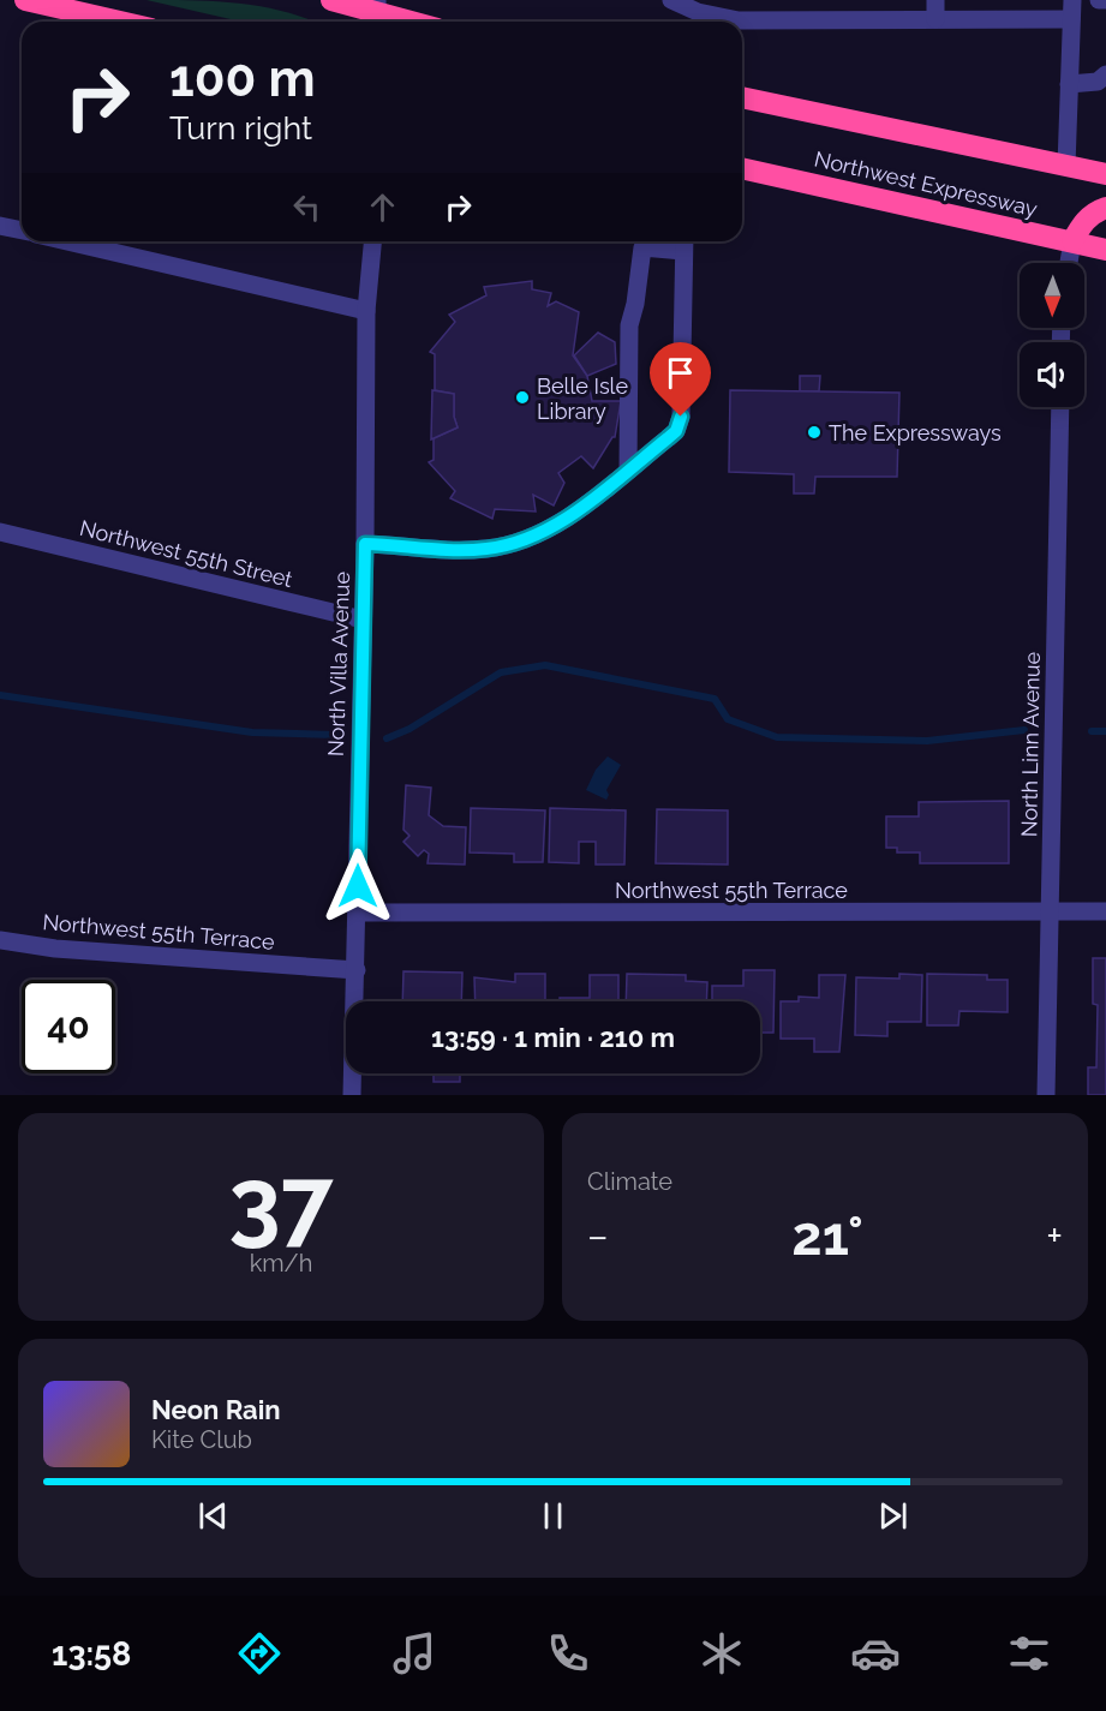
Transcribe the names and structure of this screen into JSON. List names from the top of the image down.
{
  "streets": {
    "highway": ["Northwest Expressway"],
    "street": [
      "Northwest 55th Street",
      "North Villa Avenue",
      "North Linn Avenue",
      "Northwest 55th Terrace"
    ]
  },
  "crossings": [
    ["Northwest 55th Street", "North Villa Avenue"],
    ["North Villa Avenue", "Northwest 55th Terrace"],
    ["North Linn Avenue", "Northwest 55th Terrace"]
  ],
  "places": ["Belle Isle Library", "The Expressways"],
  "north": "bottom",
  "page": {
    "turn": ["100 m", "Turn right"],
    "limit": "40",
    "trip": "13:59 · 1 min · 210 m",
    "tile": [
      ["37", "km/h"],
      "Climate"
    ],
    "heat": ["−", "21°", "+"],
    "song": ["Neon Rain", "Kite Club"],
    "tabs": "13:58"
  }
}
